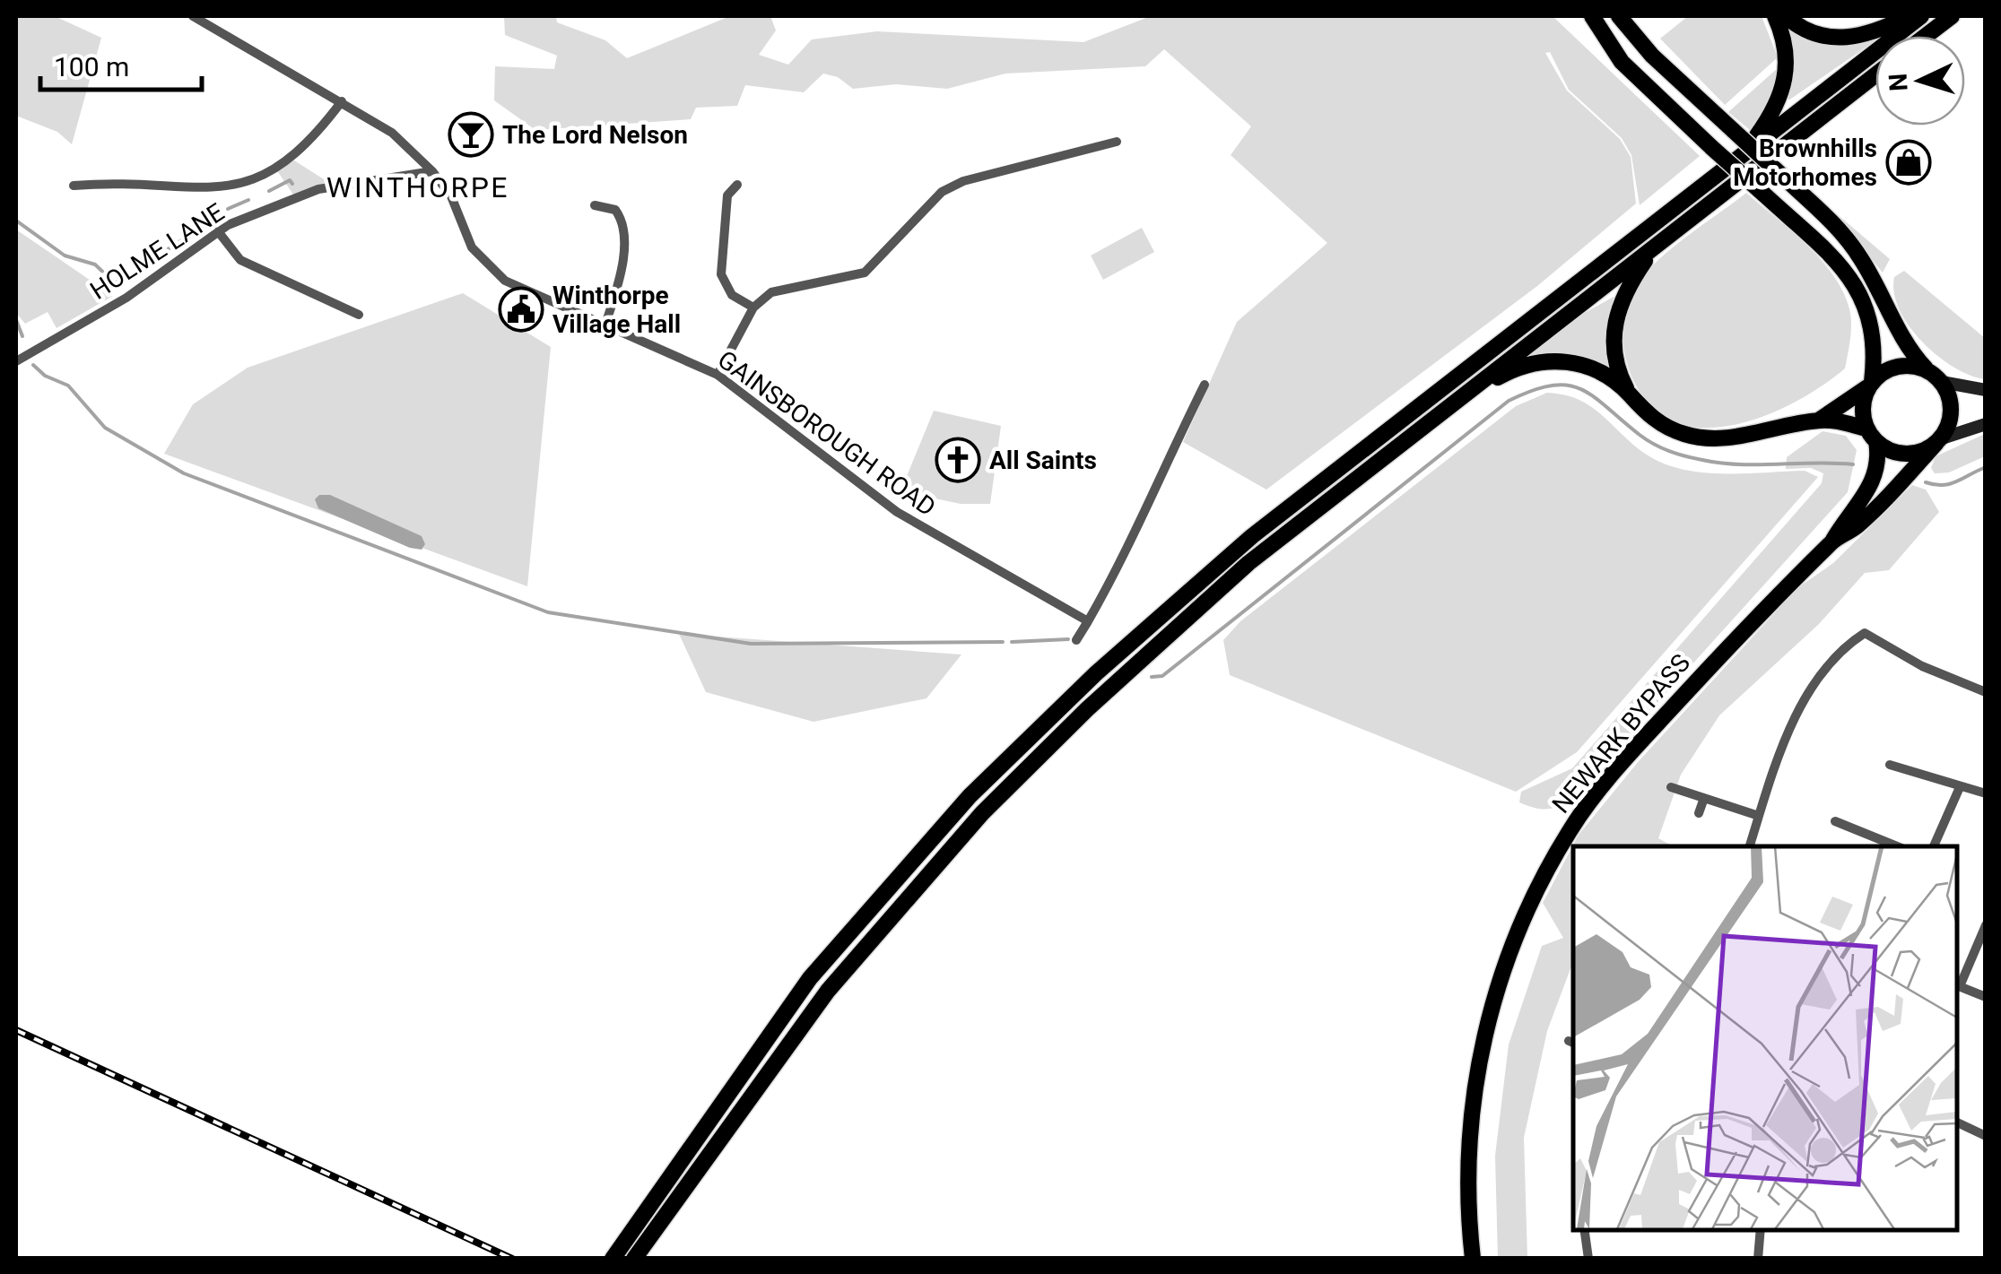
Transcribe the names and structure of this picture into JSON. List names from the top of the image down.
{
  "streets": {
    "highway": ["NEWARK BYPASS"],
    "street": ["HOLME LANE", "GAINSBOROUGH ROAD"]
  },
  "crossings": [
    ["HOLME LANE", "GAINSBOROUGH ROAD"]
  ],
  "districts": ["WINTHORPE"],
  "places": {
    "bar": ["The Lord Nelson"],
    "shop": ["Brownhills Motorhomes"],
    "public building": ["Winthorpe Village Hall"],
    "church": ["All Saints"]
  },
  "scale_bar": "100 m",
  "north": "left"
}
